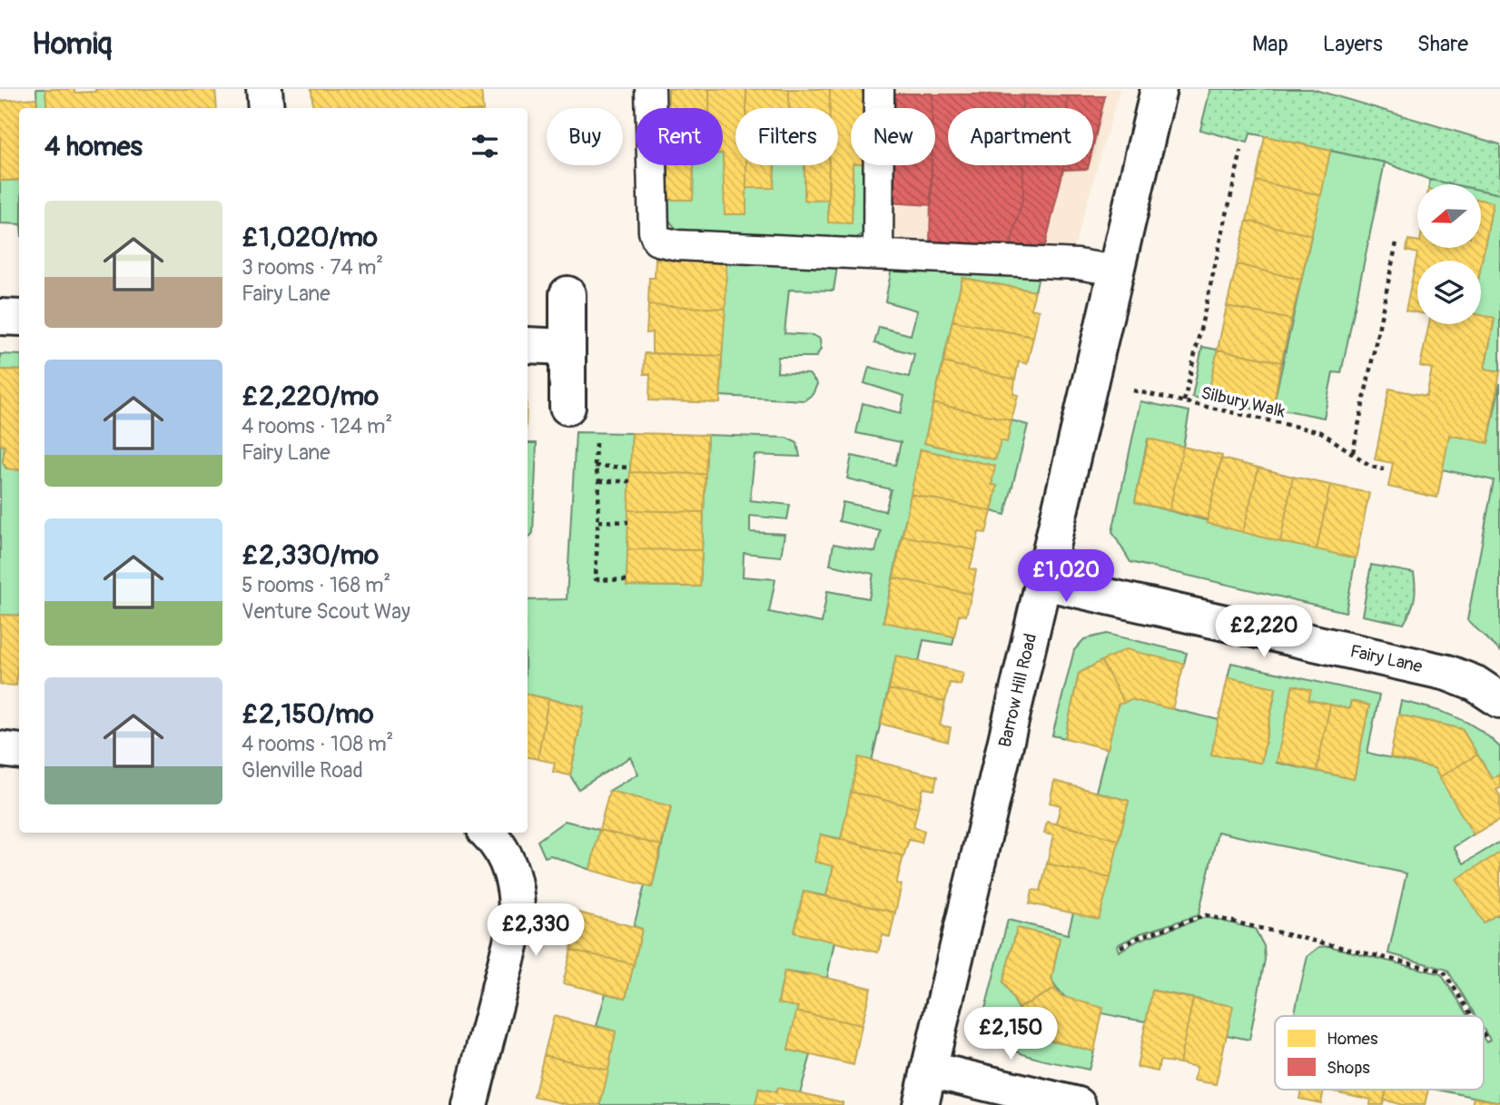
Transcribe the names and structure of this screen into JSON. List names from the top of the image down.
{
  "streets": {
    "street": ["Fairy Lane", "Barrow Hill Road"],
    "path": ["Silbury Walk"]
  },
  "crossings": [
    ["Fairy Lane", "Barrow Hill Road"]
  ],
  "legend": ["Homes", "Shops"],
  "north": "left",
  "page": {
    "header": "Homiq",
    "nav": ["Map", "Layers", "Share"],
    "chip": [
      "Buy",
      "Rent",
      "Filters",
      "New",
      "Apartment"
    ],
    "heading": "4 homes",
    "list": [
      {
        "name": "£1,020/mo",
        "note": "3 rooms · 74 m² · Fairy Lane"
      },
      {
        "name": "£2,220/mo",
        "note": "4 rooms · 124 m² · Fairy Lane"
      },
      {
        "name": "£2,330/mo",
        "note": "5 rooms · 168 m² · Venture Scout Way"
      },
      {
        "name": "£2,150/mo",
        "note": "4 rooms · 108 m² · Glenville Road"
      }
    ],
    "price": [
      "£1,020",
      "£2,220",
      "£2,330",
      "£2,150"
    ]
  }
}
